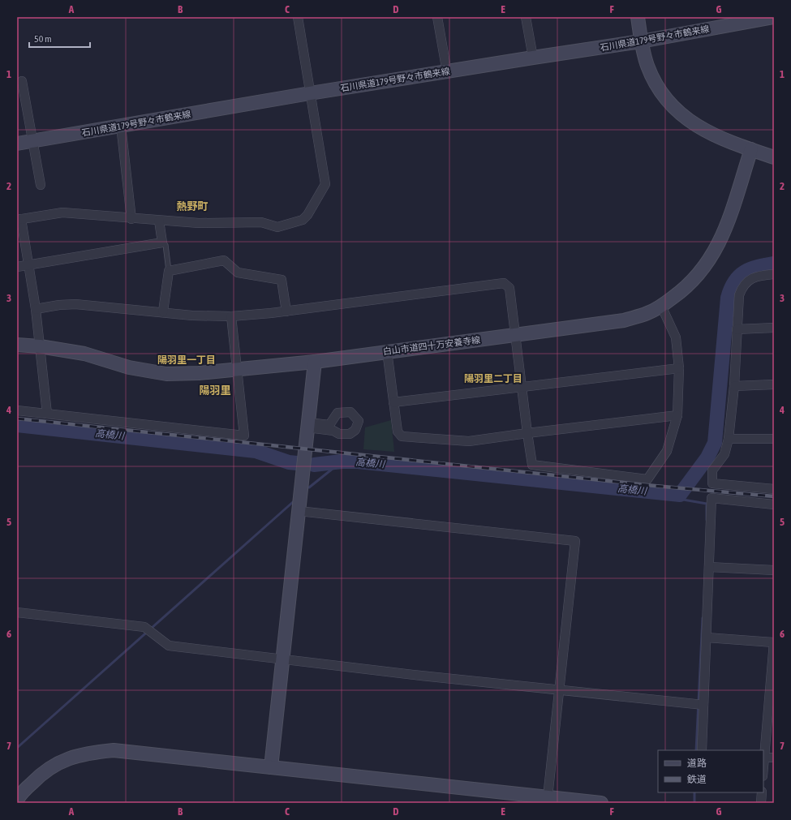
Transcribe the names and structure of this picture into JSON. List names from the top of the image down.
{
  "streets": {
    "street": ["石川県道179号野々市鶴来線", "白山市道四十万安養寺線"]
  },
  "districts": [
    "熱野町",
    "陽羽里一丁目",
    "陽羽里二丁目",
    "陽羽里"
  ],
  "water": ["高橋川"],
  "legend": ["道路", "鉄道"],
  "scale_bar": "50 m",
  "grid": {
    "columns": [
      "A",
      "B",
      "C",
      "D",
      "E",
      "F",
      "G"
    ],
    "rows": [
      "1",
      "2",
      "3",
      "4",
      "5",
      "6",
      "7"
    ]
  }
}
